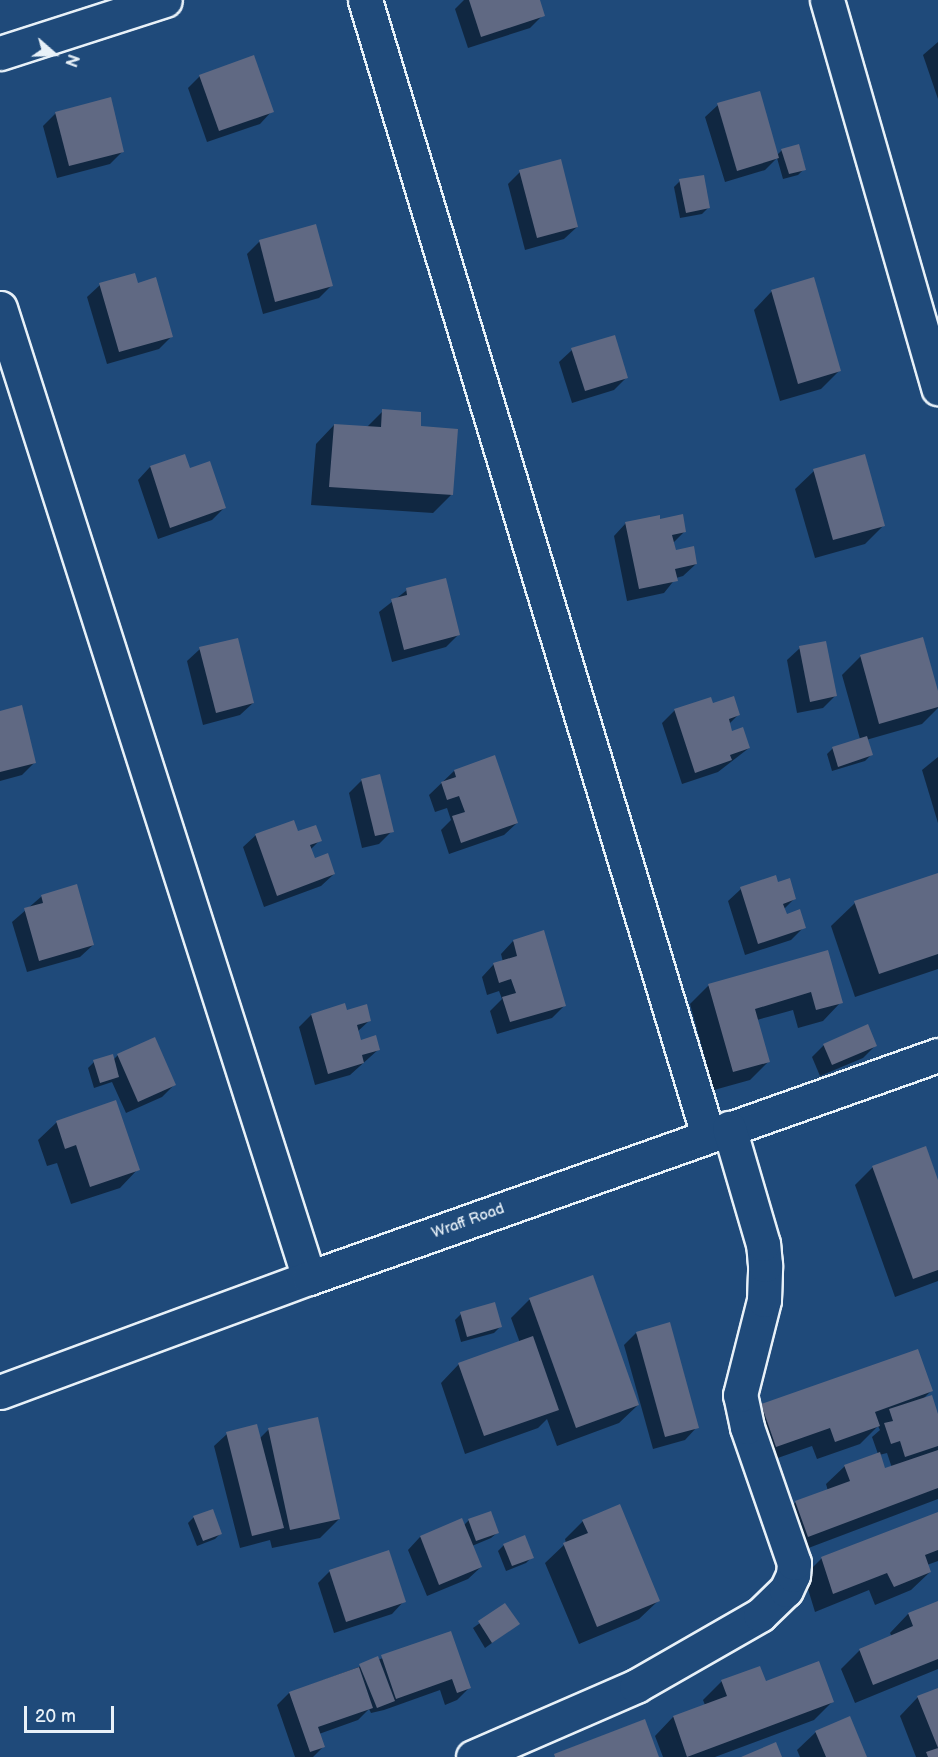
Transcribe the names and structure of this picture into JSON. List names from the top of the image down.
{
  "streets": {
    "street": ["Wraff Road"]
  },
  "scale_bar": "20 m",
  "north": "right"
}
